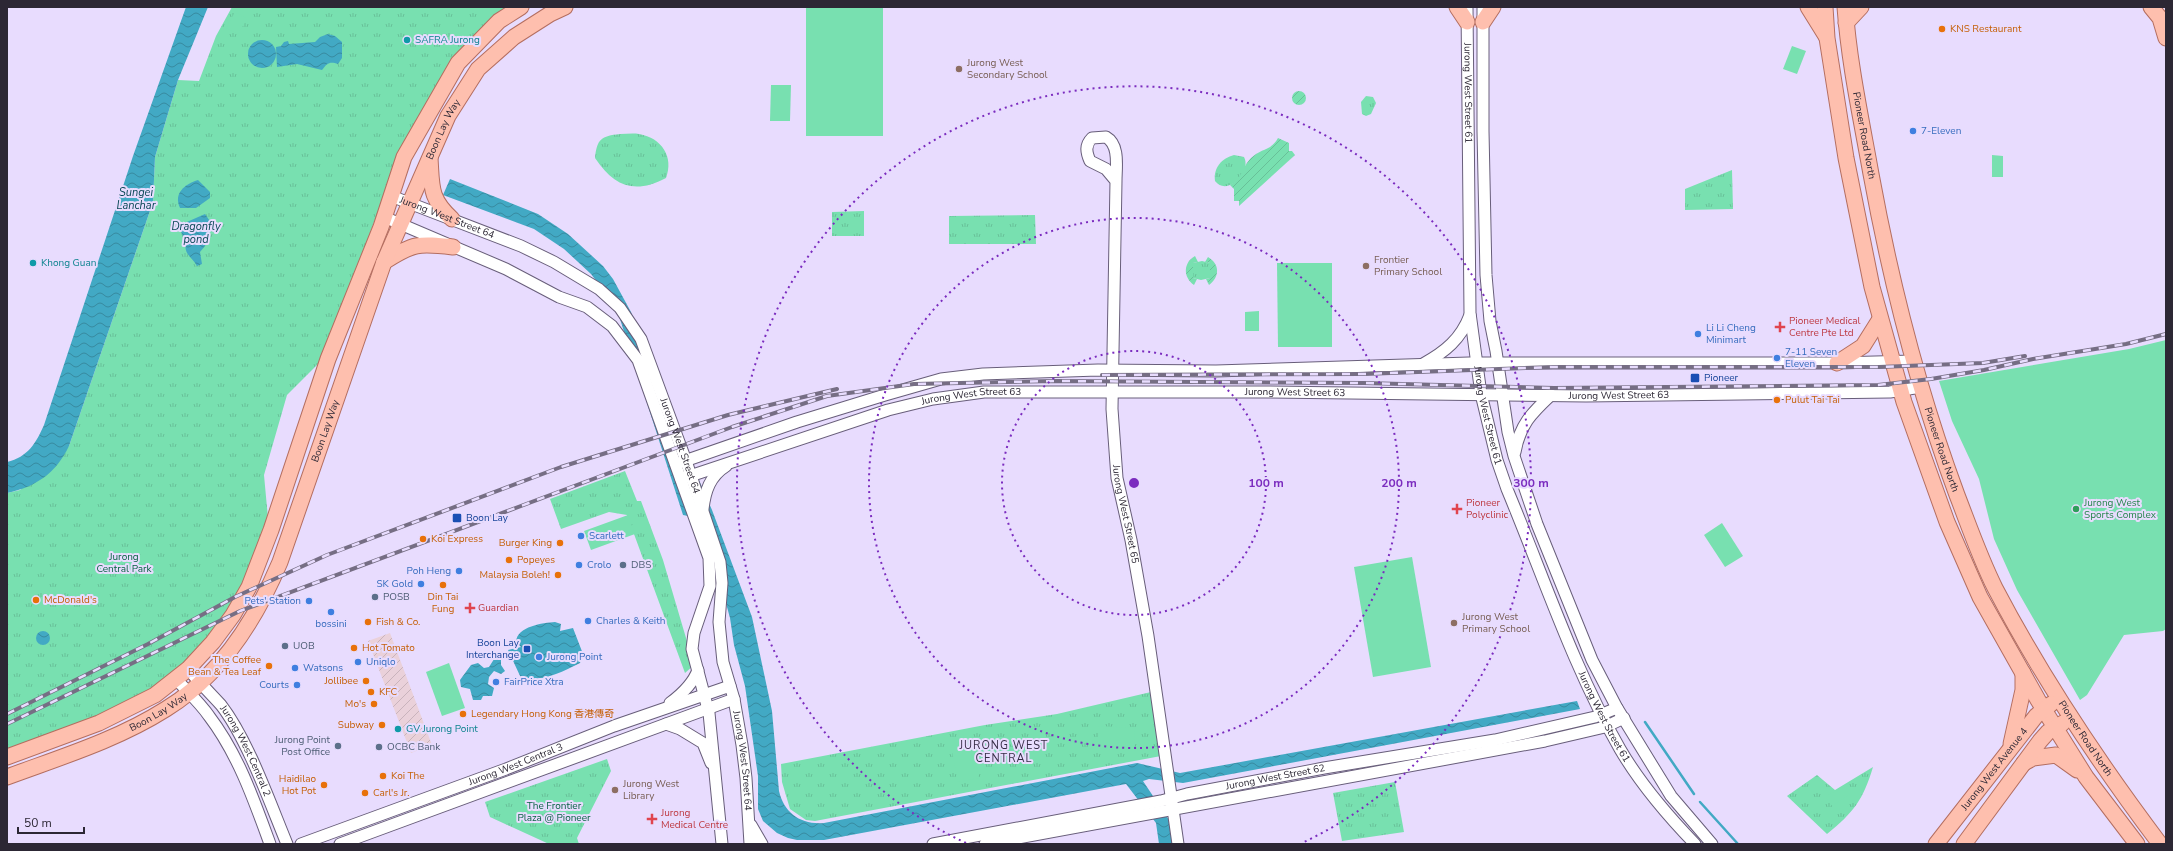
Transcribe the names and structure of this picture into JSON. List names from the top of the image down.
{
  "streets": {
    "main road": ["Boon Lay Way", "Pioneer Road North", "Jurong West Avenue 4"],
    "street": [
      "Jurong West Street 61",
      "Jurong West Street 64",
      "Jurong West Street 63",
      "Jurong West Street 65",
      "Jurong West Central 2",
      "Jurong West Central 3",
      "Jurong West Street 62"
    ]
  },
  "crossings": [
    ["Jurong West Street 61", "Jurong West Street 63"],
    ["Jurong West Street 61", "Jurong West Street 62"],
    ["Boon Lay Way", "Jurong West Street 64"],
    ["Boon Lay Way", "Jurong West Central 2"],
    ["Pioneer Road North", "Jurong West Street 63"],
    ["Pioneer Road North", "Jurong West Avenue 4"],
    ["Jurong West Street 64", "Jurong West Street 63"],
    ["Jurong West Street 64", "Jurong West Central 3"],
    ["Jurong West Street 63", "Jurong West Street 65"],
    ["Jurong West Street 65", "Jurong West Street 62"]
  ],
  "districts": ["JURONG WEST CENTRAL"],
  "water": ["Sungei Lanchar", "Dragonfly pond"],
  "parks": ["Jurong Central Park", "The Frontier Plaza @ Pioneer"],
  "places": {
    "other": [
      "KNS Restaurant",
      "SAFRA Jurong",
      "Jurong West Secondary School",
      "7-Eleven",
      "Khong Guan",
      "Frontier Primary School",
      "Li Li Cheng Minimart",
      "7-11 Seven Eleven",
      "Pulut Tai Tai",
      "Jurong West Sports Complex",
      "Scarlett",
      "Koi Express",
      "Burger King",
      "Popeyes",
      "Crolo",
      "DBS",
      "Poh Heng",
      "Malaysia Boleh!",
      "SK Gold",
      "Din Tai Fung",
      "POSB",
      "McDonald's",
      "Pets' Station",
      "bossini",
      "Charles & Keith",
      "Fish & Co.",
      "Jurong West Primary School",
      "UOB",
      "Hot Tomato",
      "Jurong Point",
      "Uniqlo",
      "The Coffee Bean & Tea Leaf",
      "Watsons",
      "Jollibee",
      "FairPrice Xtra",
      "Courts",
      "KFC",
      "Mo's",
      "Legendary Hong Kong 香港傳奇",
      "Subway",
      "GV Jurong Point",
      "Jurong Point Post Office",
      "OCBC Bank",
      "Koi The",
      "Haidilao Hot Pot",
      "Jurong West Library",
      "Carl's Jr."
    ],
    "health": [
      "Pioneer Medical Centre Pte Ltd",
      "Pioneer Polyclinic",
      "Guardian",
      "Jurong Medical Centre"
    ],
    "transit": ["Pioneer", "Boon Lay", "Boon Lay Interchange"]
  },
  "scale_bar": "50 m",
  "rings": ["100 m", "200 m", "300 m"]
}
